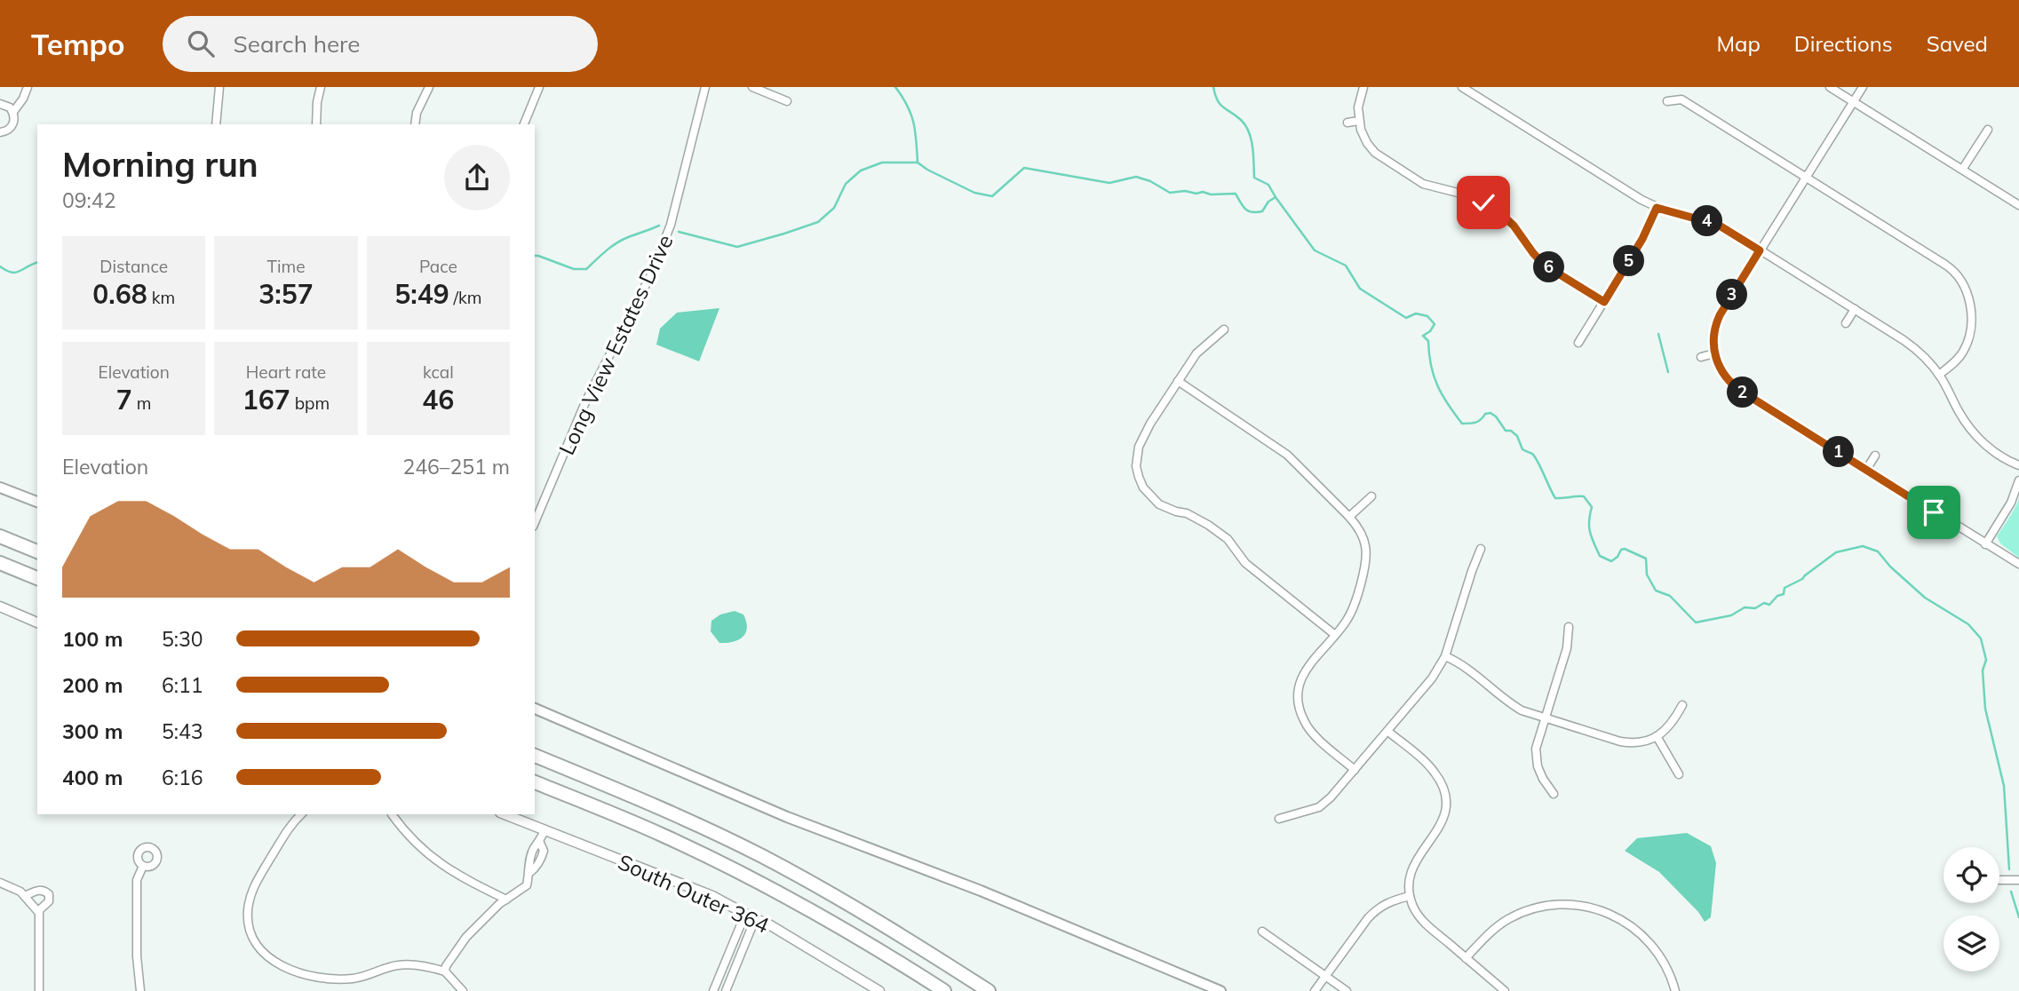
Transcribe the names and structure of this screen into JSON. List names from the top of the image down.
{
  "streets": {
    "street": ["Long View Estates Drive", "South Outer 364"]
  },
  "page": {
    "header": "Tempo",
    "search": "Search here",
    "nav": ["Map", "Directions", "Saved"],
    "heading": ["Morning run", "09:42"],
    "pins": [
      "4",
      "5",
      "6",
      "3",
      "2",
      "1"
    ],
    "stats": [
      ["Distance", "0.68 km"],
      ["Time", "3:57"],
      ["Pace", "5:49 /km"],
      ["Elevation", "7 m"],
      ["Heart rate", "167 bpm"],
      ["kcal", "46"]
    ],
    "chart": ["Elevation", "246–251 m"],
    "list": [
      {
        "name": "100 m",
        "note": "5:30"
      },
      {
        "name": "200 m",
        "note": "6:11"
      },
      {
        "name": "300 m",
        "note": "5:43"
      },
      {
        "name": "400 m",
        "note": "6:16"
      }
    ]
  }
}
